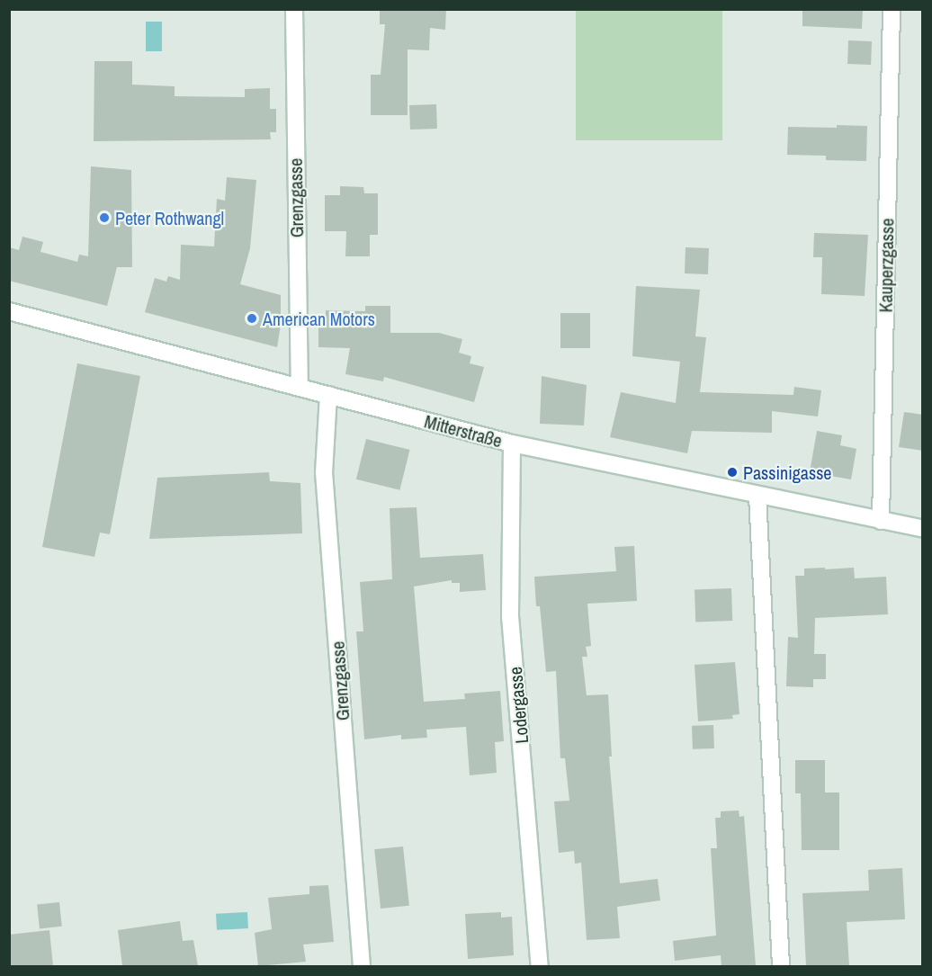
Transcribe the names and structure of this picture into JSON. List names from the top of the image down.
{
  "streets": {
    "street": [
      "Grenzgasse",
      "Kauperzgasse",
      "Mitterstraße",
      "Lodergasse"
    ]
  },
  "crossings": [
    ["Grenzgasse", "Mitterstraße"],
    ["Kauperzgasse", "Mitterstraße"],
    ["Mitterstraße", "Lodergasse"]
  ],
  "places": ["Peter Rothwangl", "American Motors", "Passinigasse"]
}
